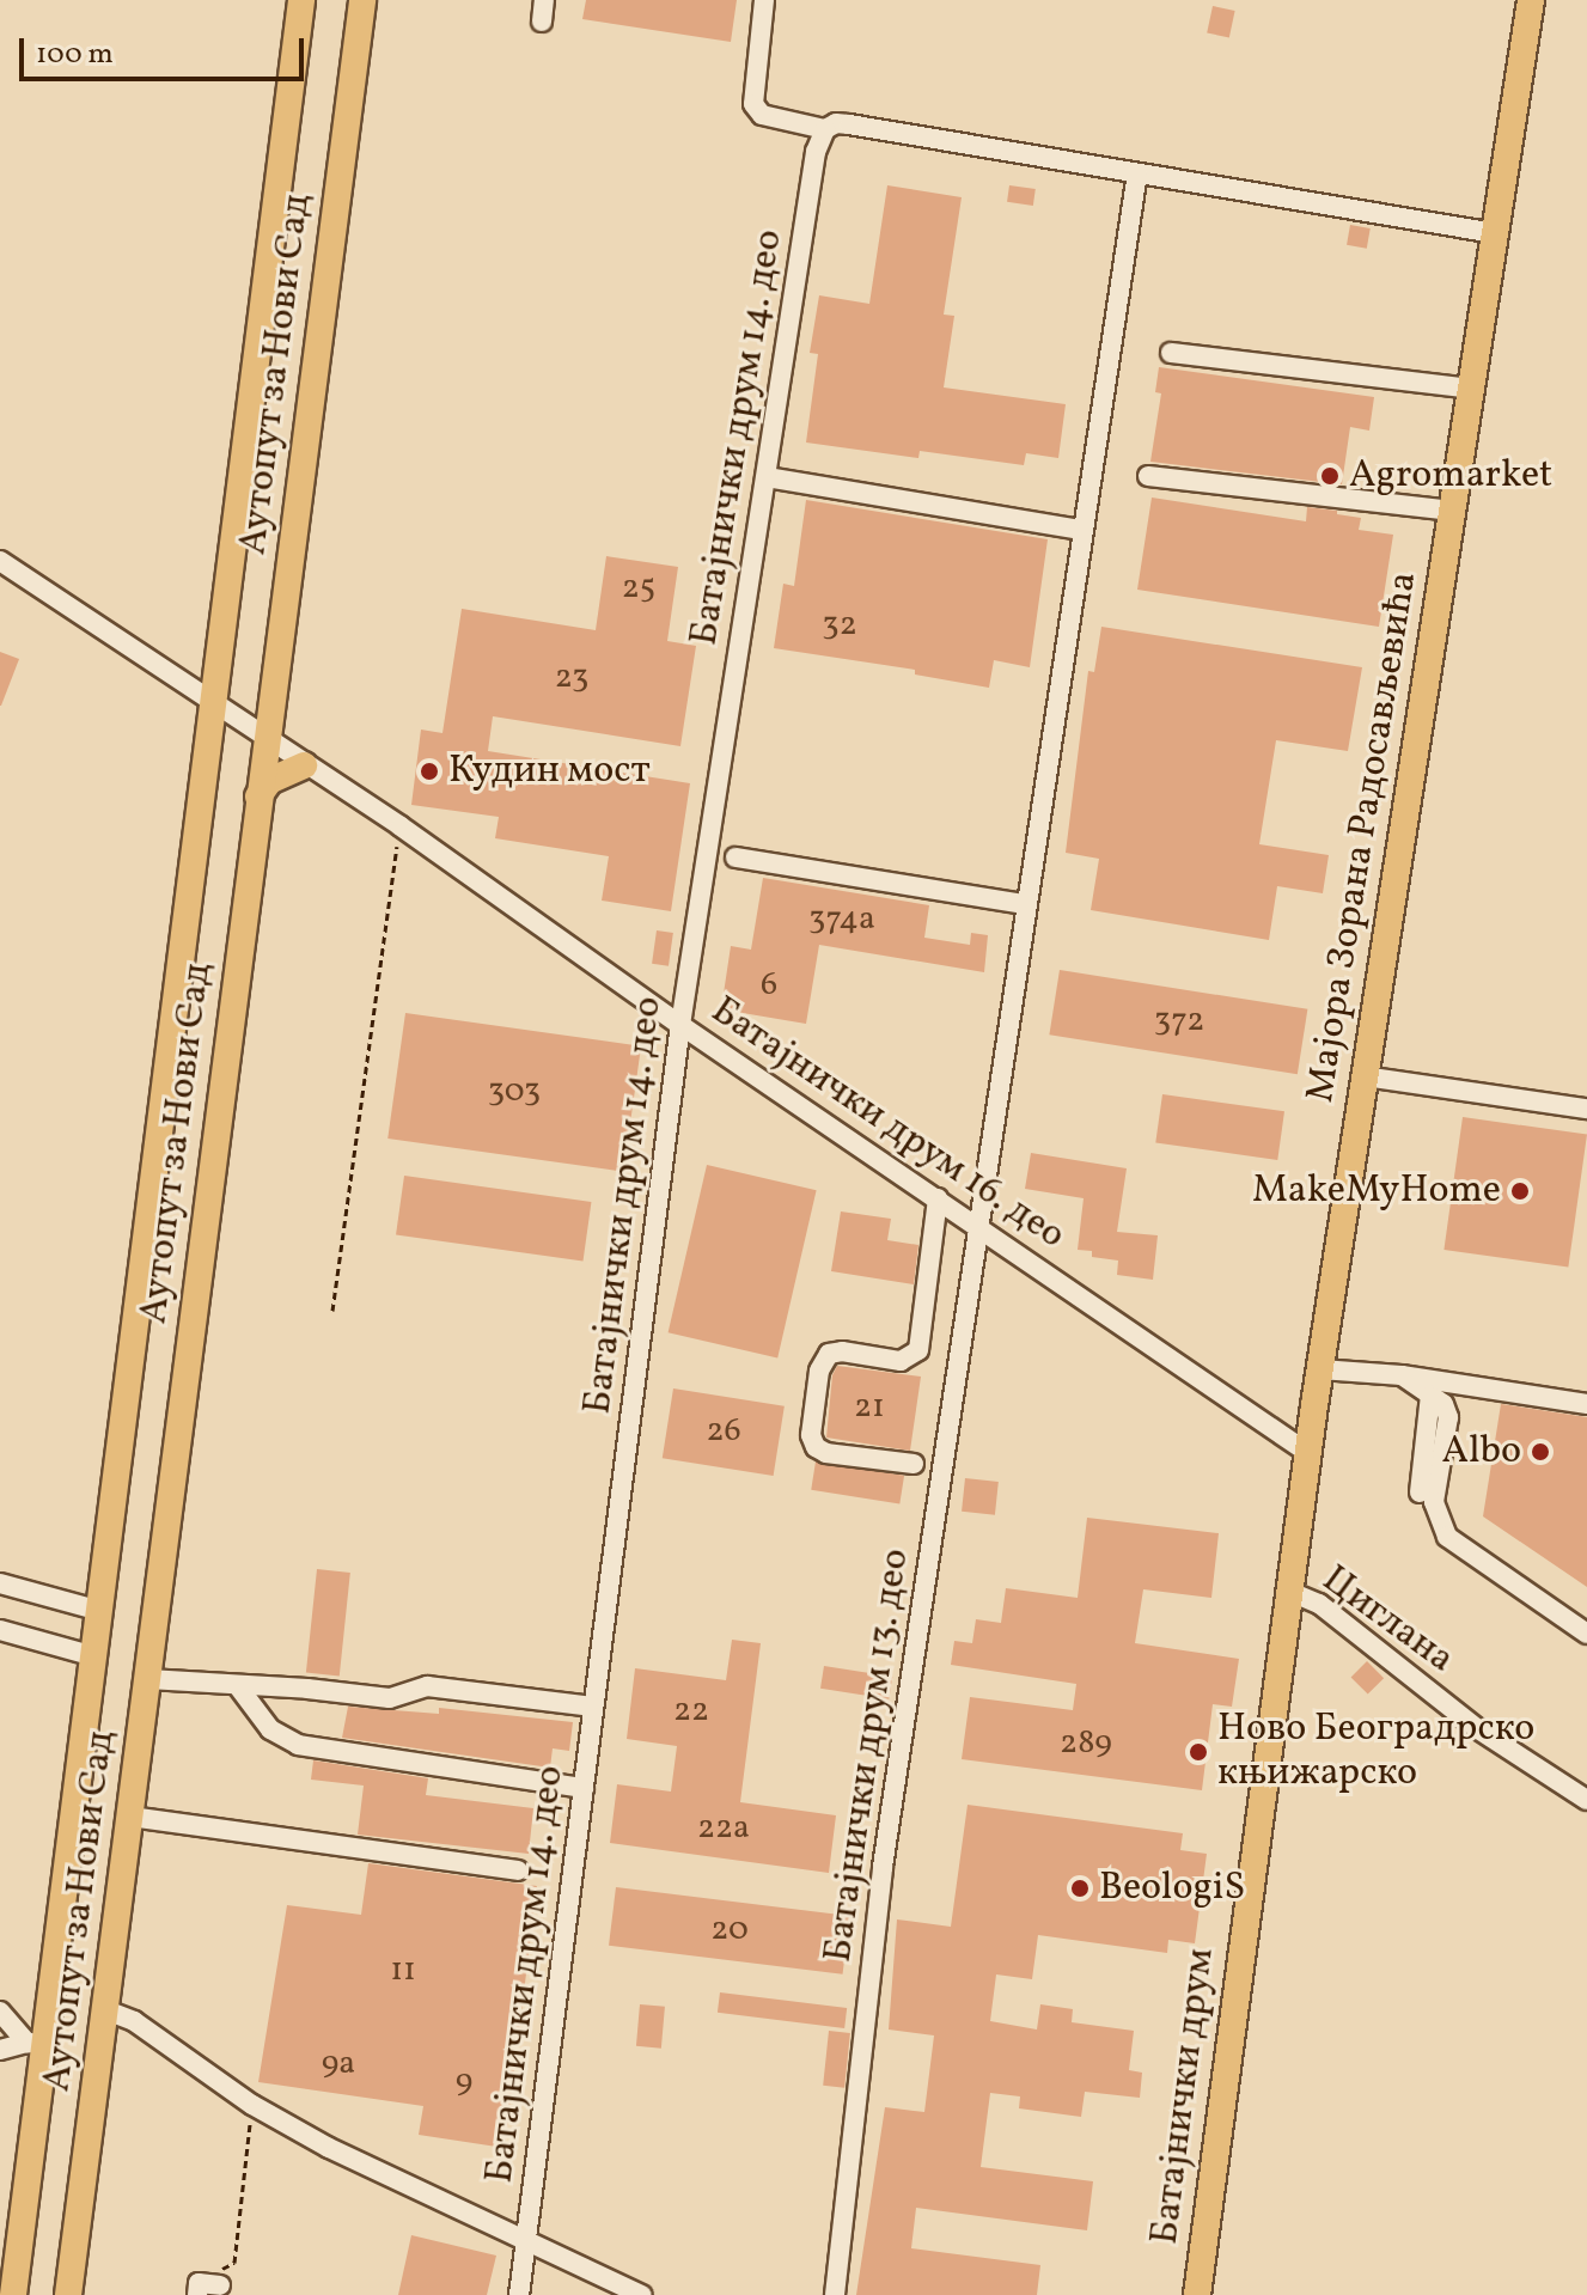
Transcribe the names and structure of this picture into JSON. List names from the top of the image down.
{
  "streets": {
    "main road": ["Аутопут за Нови Сад", "Мајора Зорана Радосављевића", "Батајнички друм"],
    "street": [
      "Батајнички друм 14. део",
      "Батајнички друм 16. део",
      "Циглана",
      "Батајнички друм 13. део"
    ]
  },
  "crossings": [
    ["Аутопут за Нови Сад", "Батајнички друм 16. део"],
    ["Батајнички друм 14. део", "Батајнички друм 16. део"],
    ["Мајора Зорана Радосављевића", "Батајнички друм 16. део"],
    ["Мајора Зорана Радосављевића", "Батајнички друм"],
    ["Батајнички друм 16. део", "Батајнички друм 13. део"],
    ["Батајнички друм 16. део", "Батајнички друм"],
    ["Циглана", "Батајнички друм"]
  ],
  "places": [
    "Agromarket",
    "Кудин мост",
    "MakeMyHome",
    "Albo",
    "Ново Београдрско књижарско",
    "BeologiS"
  ],
  "house_numbers": [
    "25",
    "32",
    "23",
    "374a",
    "6",
    "372",
    "303",
    "21",
    "26",
    "22",
    "289",
    "22a",
    "20",
    "11",
    "9a",
    "9"
  ],
  "scale_bar": "100 m"
}
